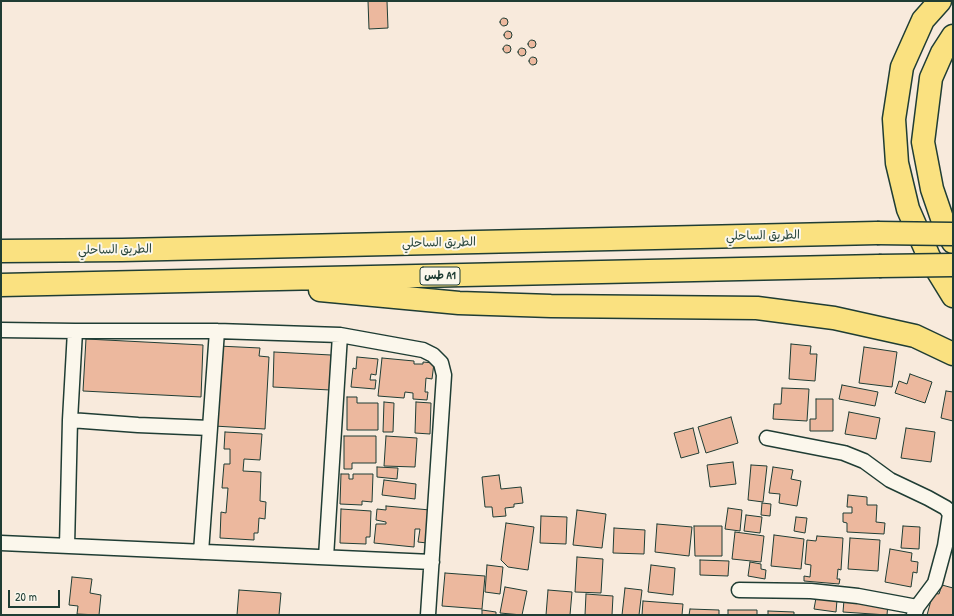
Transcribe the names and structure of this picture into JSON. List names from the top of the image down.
{
  "streets": {
    "highway": ["الطريق الساحلي", "طس A1"]
  },
  "scale_bar": "20 m"
}
